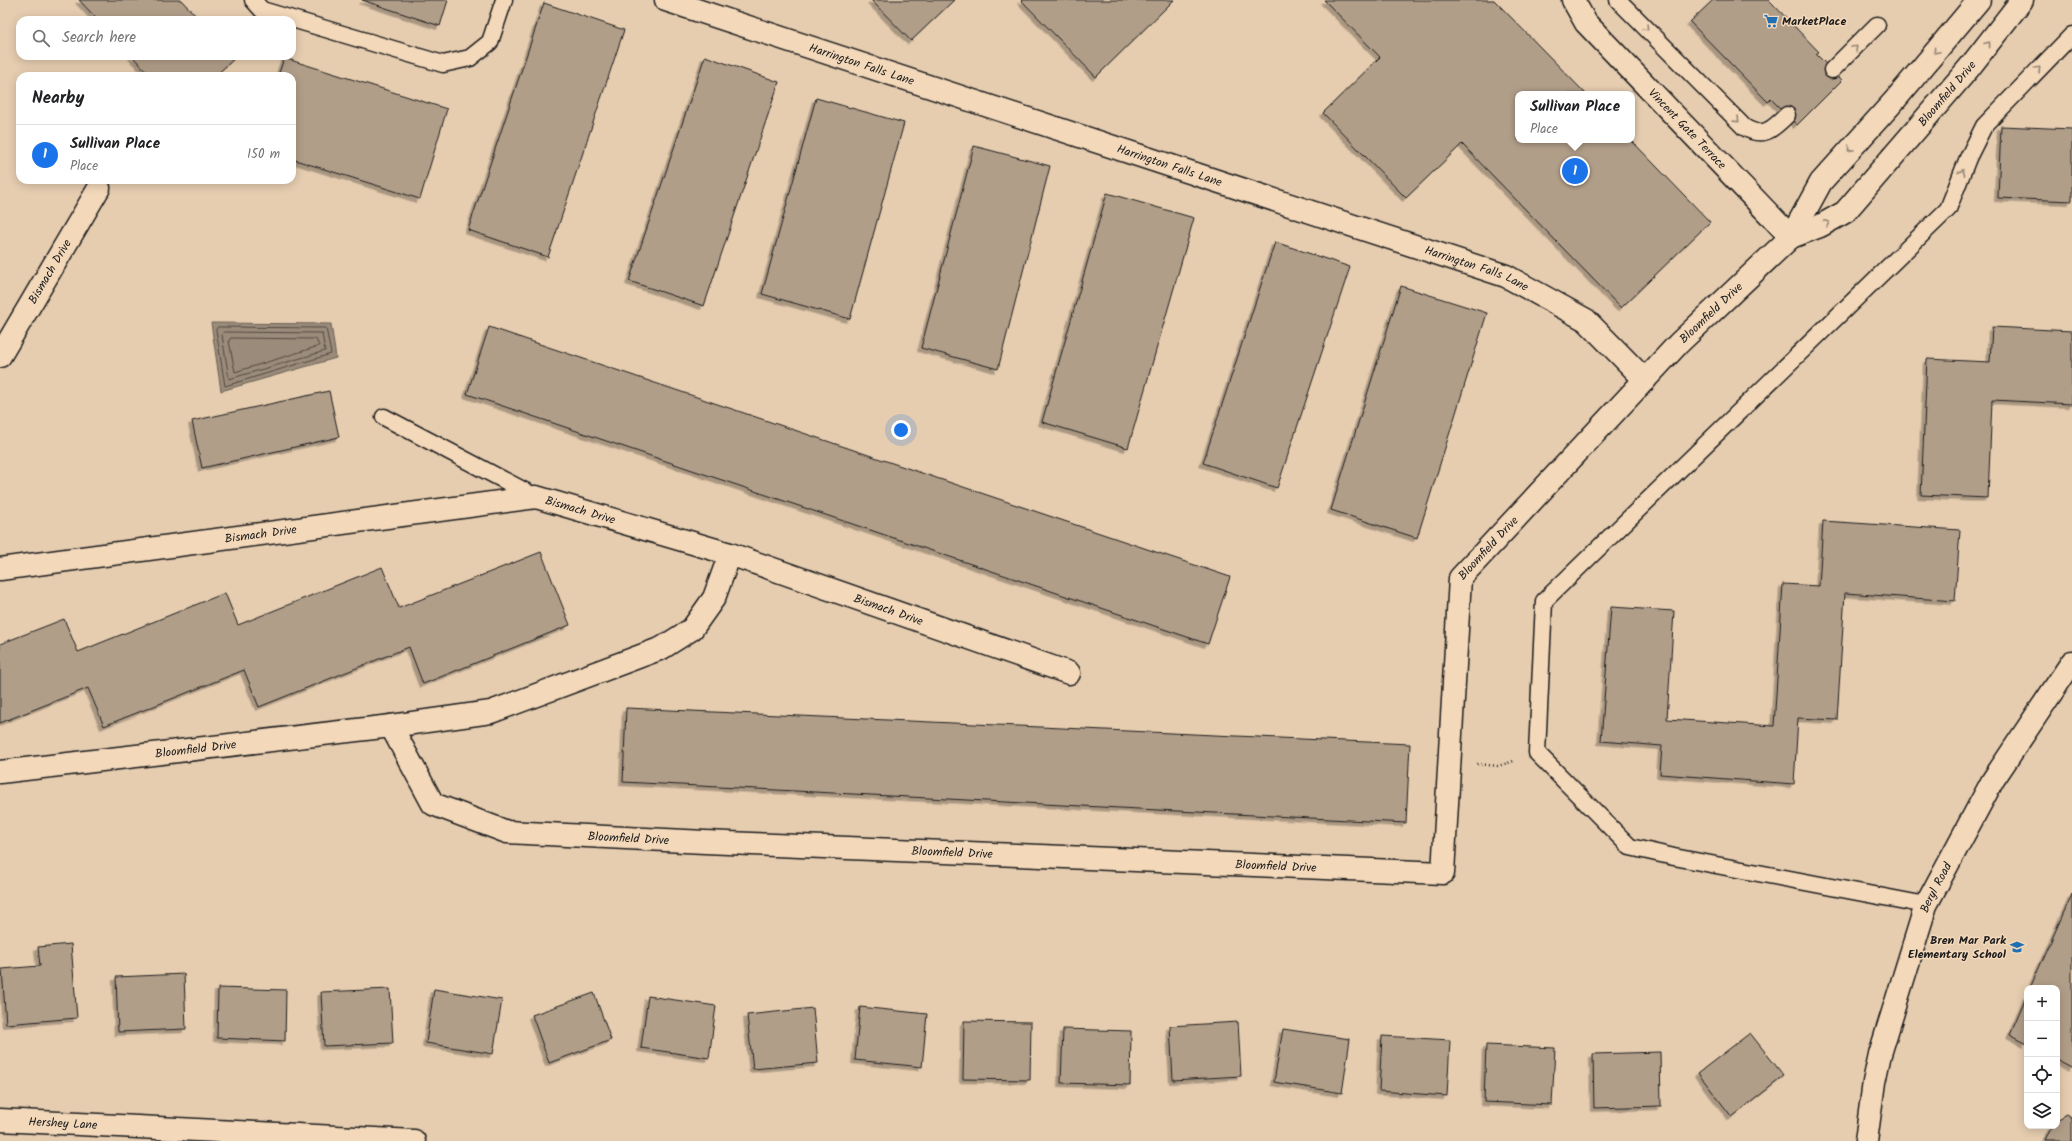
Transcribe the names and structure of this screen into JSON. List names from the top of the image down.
{
  "streets": {
    "street": [
      "Harrington Falls Lane",
      "Bloomfield Drive",
      "Vincent Gate Terrace",
      "Bismach Drive",
      "Beryl Road",
      "Hershey Lane"
    ]
  },
  "crossings": [
    ["Harrington Falls Lane", "Bloomfield Drive"],
    ["Bloomfield Drive", "Vincent Gate Terrace"],
    ["Bloomfield Drive", "Bismach Drive"]
  ],
  "places": {
    "supermarket": ["MarketPlace"],
    "school or university": ["Bren Mar Park Elementary School"]
  },
  "page": {
    "search": "Search here",
    "heading": "Nearby",
    "popup": ["Sullivan Place", "Place"],
    "list": [
      {
        "mark": "1",
        "name": "Sullivan Place",
        "note": "Place",
        "value": "150 m"
      }
    ],
    "pins": "1",
    "map_buttons": ["+", "−"]
  }
}
